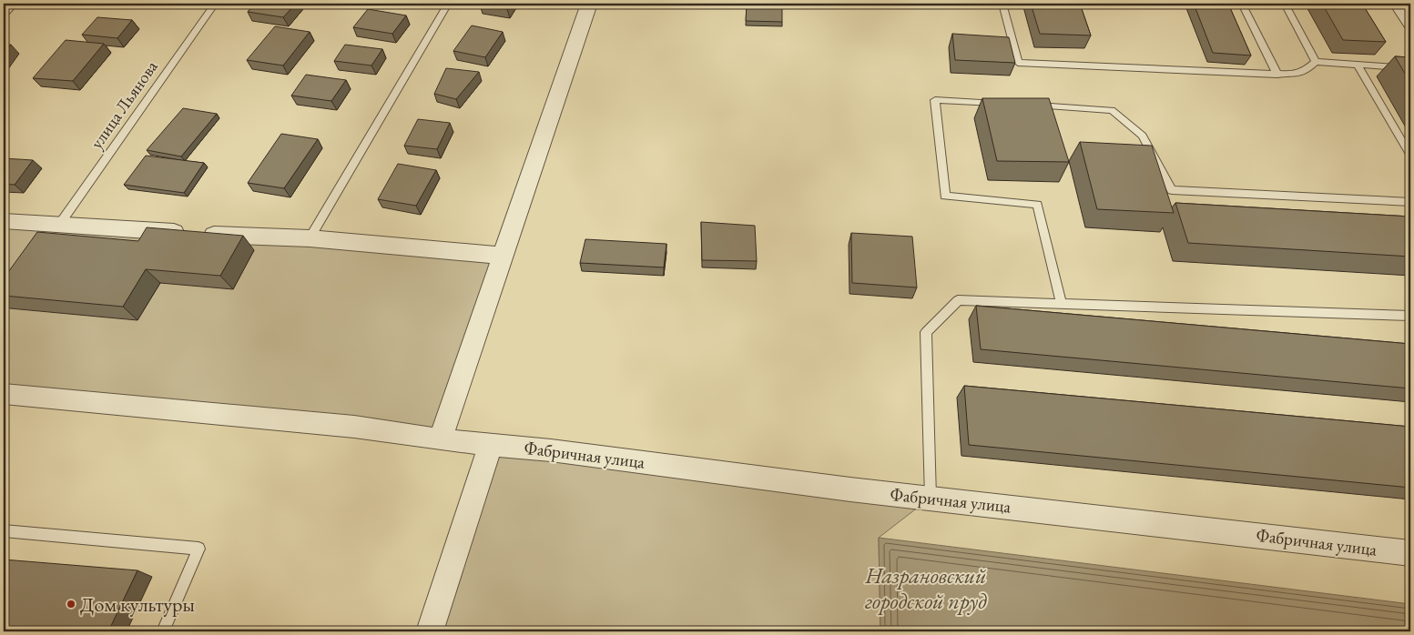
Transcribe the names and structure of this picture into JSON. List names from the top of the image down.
{
  "streets": {
    "street": ["Фабричная улица"],
    "lane": ["улица Льянова"]
  },
  "water": ["Назрановский городской пруд"],
  "places": ["Дом культуры"]
}
